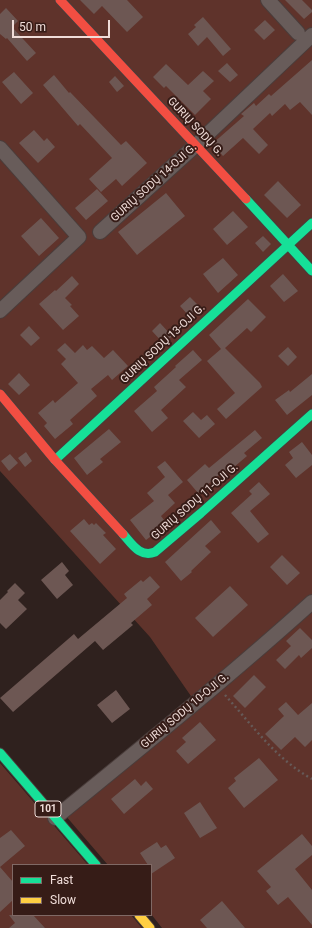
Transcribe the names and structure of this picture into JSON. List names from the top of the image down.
{
  "streets": {
    "street": [
      "GURIŲ SODŲ G.",
      "GURIŲ SODŲ 14-OJI G.",
      "GURIŲ SODŲ 13-OJI G.",
      "GURIŲ SODŲ 11-OJI G.",
      "GURIŲ SODŲ 10-OJI G.",
      "101"
    ]
  },
  "crossings": [
    ["GURIŲ SODŲ G.", "GURIŲ SODŲ 14-OJI G."],
    ["GURIŲ SODŲ G.", "GURIŲ SODŲ 13-OJI G."],
    ["GURIŲ SODŲ 13-OJI G.", "GURIŲ SODŲ 11-OJI G."],
    ["GURIŲ SODŲ 10-OJI G.", "101"]
  ],
  "legend": ["Fast", "Slow"],
  "scale_bar": "50 m"
}
